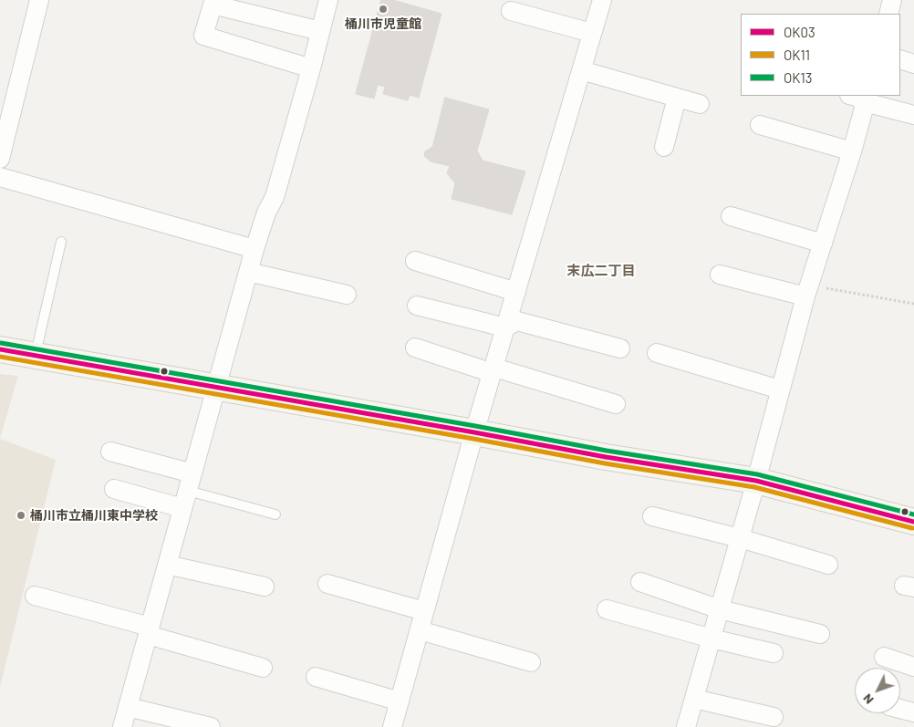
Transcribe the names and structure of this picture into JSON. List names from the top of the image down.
{
  "districts": ["末広二丁目"],
  "places": ["桶川市児童館", "桶川市立桶川東中学校"],
  "lines": ["transit line OK13", "transit line OK03", "transit line OK11"],
  "legend": ["OK03", "OK11", "OK13"],
  "north": "bottom left"
}
